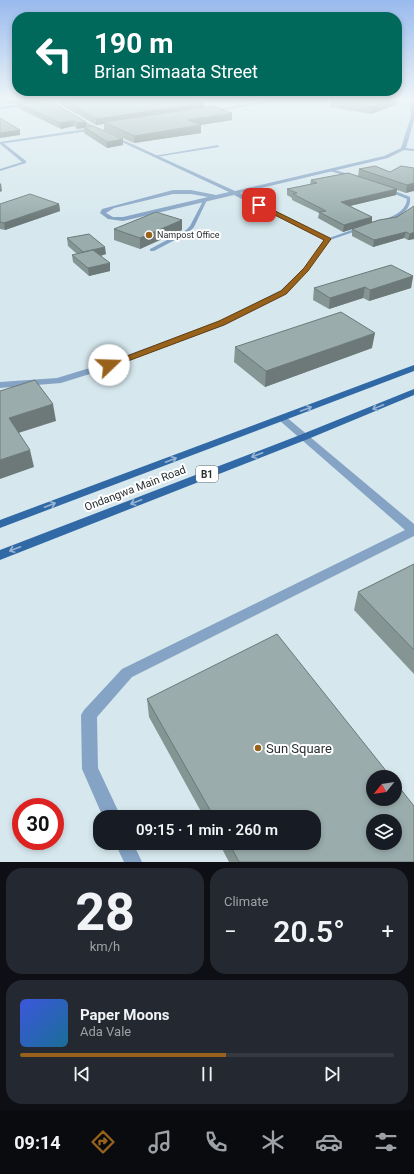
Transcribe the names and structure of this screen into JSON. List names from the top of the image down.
{
  "streets": {
    "main road": ["B1", "Ondangwa Main Road"]
  },
  "places": ["Nampost Office", "Sun Square"],
  "north": "bottom left",
  "page": {
    "turn": ["190 m", "Brian Simaata Street"],
    "limit": "30",
    "trip": "09:15 · 1 min · 260 m",
    "tile": [
      ["28", "km/h"],
      "Climate"
    ],
    "heat": ["−", "20.5°", "+"],
    "song": ["Paper Moons", "Ada Vale"],
    "tabs": "09:14"
  }
}
